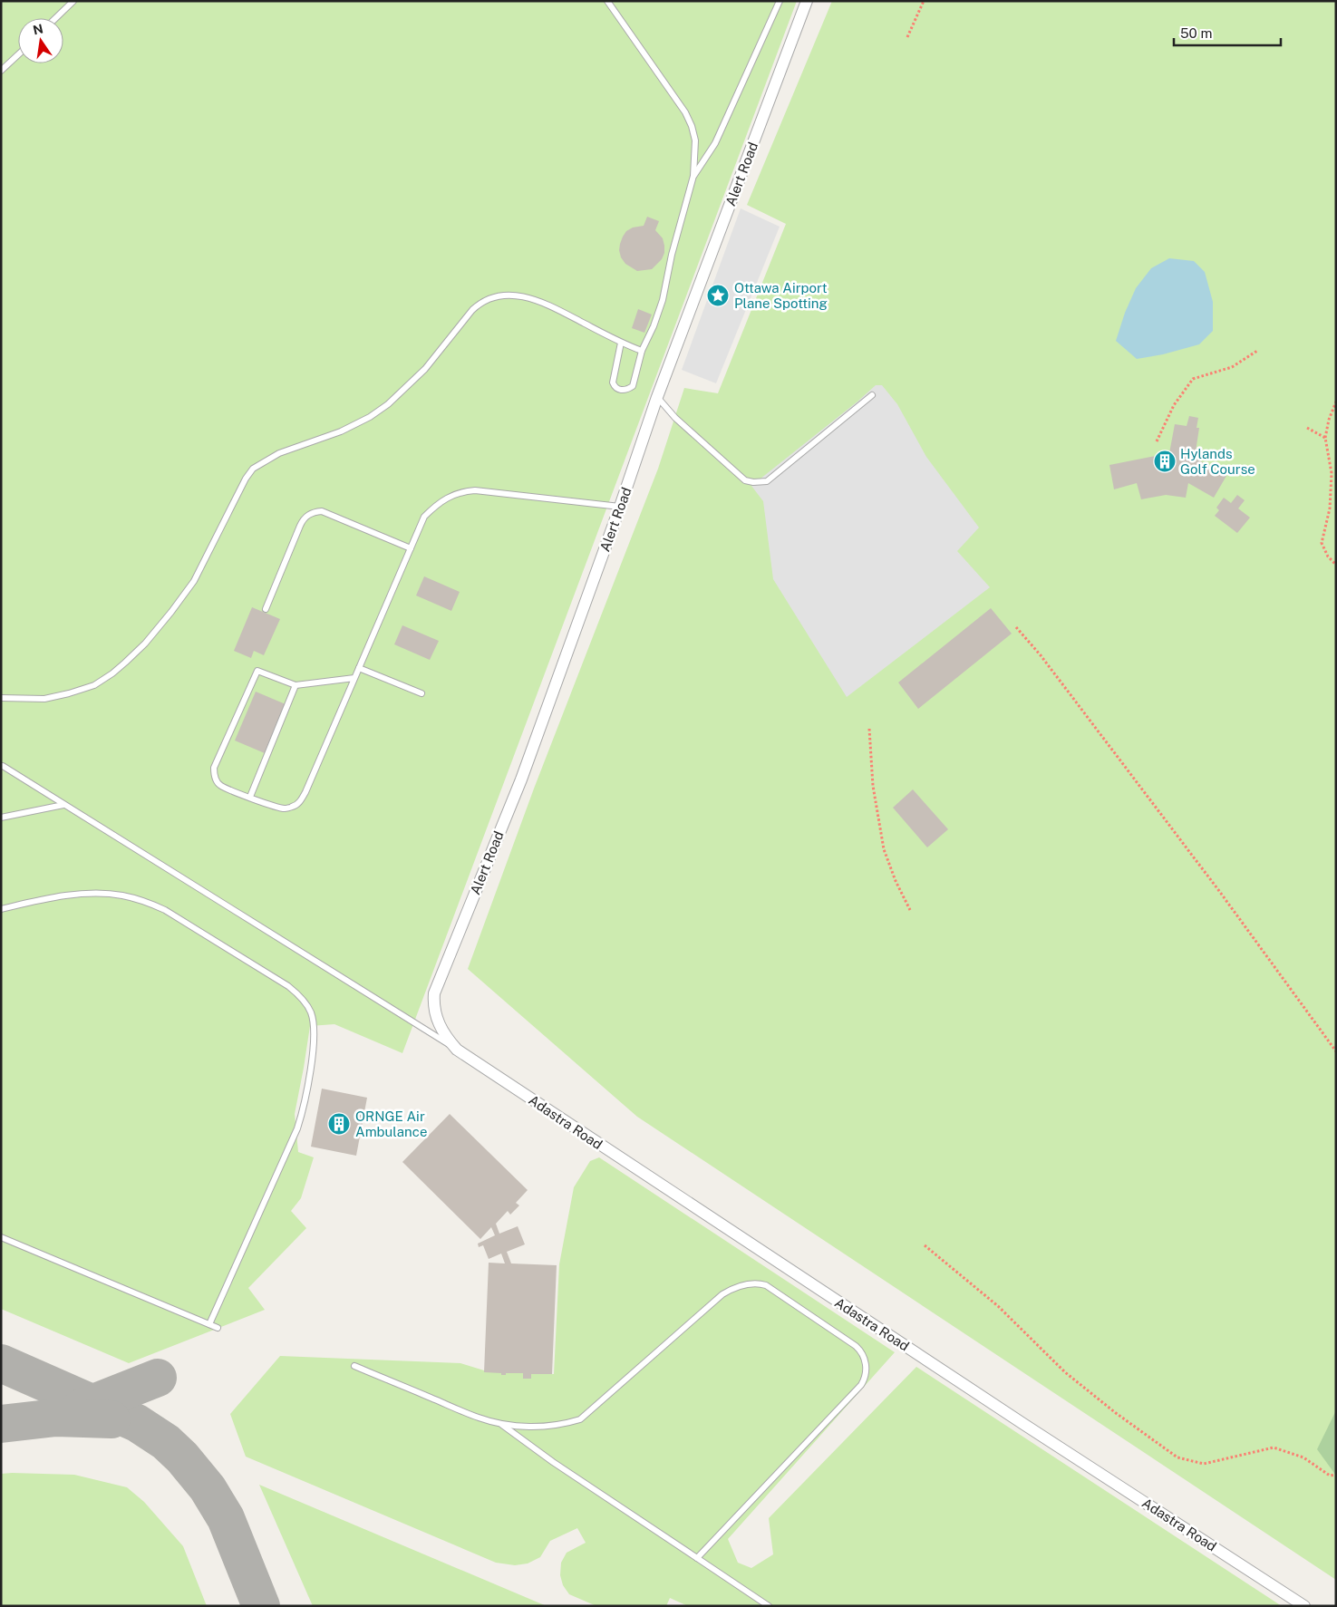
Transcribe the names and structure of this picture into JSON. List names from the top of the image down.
{
  "streets": {
    "street": ["Alert Road", "Adastra Road"]
  },
  "crossings": [
    ["Alert Road", "Adastra Road"]
  ],
  "places": {
    "place": ["Ottawa Airport Plane Spotting"],
    "building": ["Hylands Golf Course", "ORNGE Air Ambulance"]
  },
  "scale_bar": "50 m",
  "north": "top"
}
